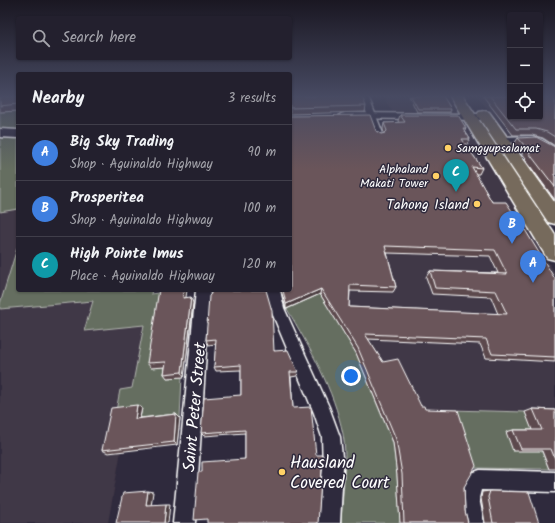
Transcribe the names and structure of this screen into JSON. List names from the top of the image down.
{
  "streets": {
    "street": ["Saint Peter Street"]
  },
  "places": [
    "Samgyupsalamat",
    "Alphaland Makati Tower",
    "Tahong Island",
    "Hausland Covered Court"
  ],
  "page": {
    "map_buttons": ["+", "−"],
    "search": "Search here",
    "heading": ["Nearby", "3 results"],
    "list": [
      {
        "mark": "A",
        "name": "Big Sky Trading",
        "note": "Shop · Aguinaldo Highway",
        "value": "90 m"
      },
      {
        "mark": "B",
        "name": "Prosperitea",
        "note": "Shop · Aguinaldo Highway",
        "value": "100 m"
      },
      {
        "mark": "C",
        "name": "High Pointe Imus",
        "note": "Place · Aguinaldo Highway",
        "value": "120 m"
      }
    ],
    "pins": ["C", "B", "A"]
  }
}
